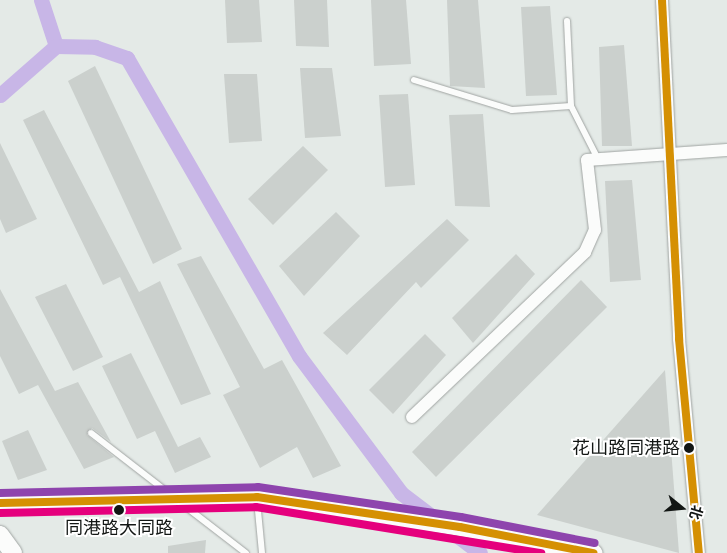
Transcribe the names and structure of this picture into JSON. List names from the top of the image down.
{
  "places": ["花山路同港路", "同港路大同路"],
  "north": "right"
}
